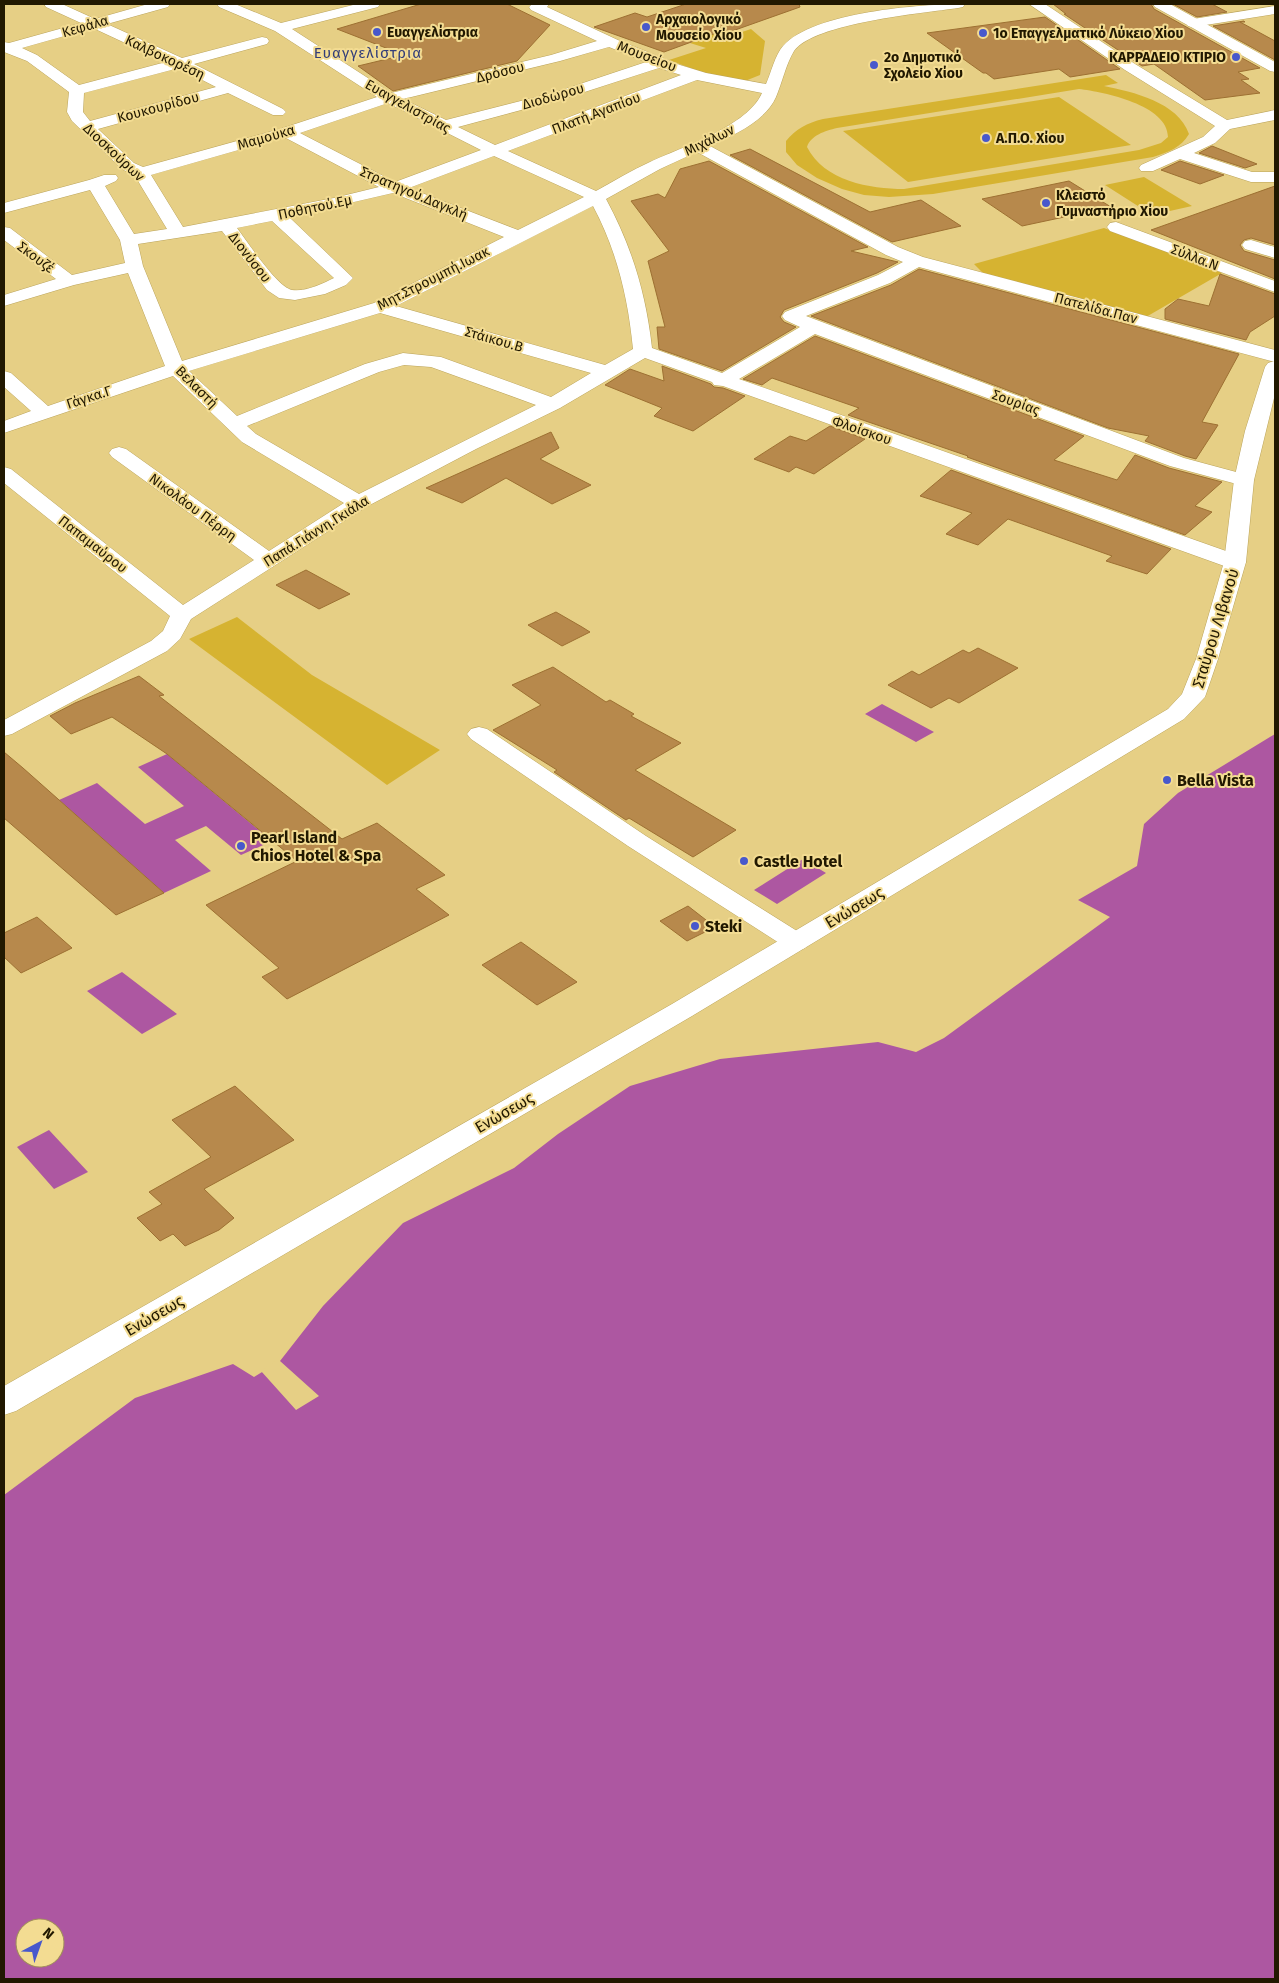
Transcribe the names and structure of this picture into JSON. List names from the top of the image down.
{
  "streets": {
    "street": [
      "Κεφάλα",
      "Μουσείου",
      "Καλβοκορέση",
      "Δρόσου",
      "Διοδώρου",
      "Ευαγγελιστρίας",
      "Κουκουρίδου",
      "Πλατή.Αγαπίου",
      "Μαμούκα",
      "Μιχάλων",
      "Διοσκούρων",
      "Στρατηγού.Δαγκλή",
      "Ποθητού.Εμ",
      "Σκουζέ",
      "Διονύσου",
      "Σύλλα.Ν",
      "Μητ.Στρουμπή.Ιωακ",
      "Πατελίδα.Παν",
      "Στάικου.Β",
      "Βελαστή",
      "Γάγκα.Γ",
      "Σουρίας",
      "Φλοίσκου",
      "Νικολάου Πέρρη",
      "Παπά.Γιάννη.Γκιάλα",
      "Παπαμαύρου",
      "Σταύρου Λιβανού",
      "Ενώσεως"
    ]
  },
  "crossings": [
    ["Κεφάλα", "Καλβοκορέση"],
    ["Μουσείου", "Δρόσου"],
    ["Μουσείου", "Διοδώρου"],
    ["Μουσείου", "Πλατή.Αγαπίου"],
    ["Μουσείου", "Μιχάλων"],
    ["Καλβοκορέση", "Κουκουρίδου"],
    ["Δρόσου", "Ευαγγελιστρίας"],
    ["Δρόσου", "Μαμούκα"],
    ["Διοδώρου", "Ευαγγελιστρίας"],
    ["Ευαγγελιστρίας", "Πλατή.Αγαπίου"],
    ["Ευαγγελιστρίας", "Μαμούκα"],
    ["Ευαγγελιστρίας", "Μιχάλων"],
    ["Ευαγγελιστρίας", "Ποθητού.Εμ"],
    ["Ευαγγελιστρίας", "Μητ.Στρουμπή.Ιωακ"],
    ["Κουκουρίδου", "Διοσκούρων"],
    ["Πλατή.Αγαπίου", "Ποθητού.Εμ"],
    ["Μαμούκα", "Διοσκούρων"],
    ["Μαμούκα", "Στρατηγού.Δαγκλή"],
    ["Μαμούκα", "Βελαστή"],
    ["Μιχάλων", "Μητ.Στρουμπή.Ιωακ"],
    ["Μιχάλων", "Πατελίδα.Παν"],
    ["Διοσκούρων", "Ποθητού.Εμ"],
    ["Στρατηγού.Δαγκλή", "Ποθητού.Εμ"],
    ["Στρατηγού.Δαγκλή", "Μητ.Στρουμπή.Ιωακ"],
    ["Ποθητού.Εμ", "Διονύσου"],
    ["Ποθητού.Εμ", "Βελαστή"],
    ["Μητ.Στρουμπή.Ιωακ", "Στάικου.Β"],
    ["Μητ.Στρουμπή.Ιωακ", "Βελαστή"],
    ["Μητ.Στρουμπή.Ιωακ", "Γάγκα.Γ"],
    ["Πατελίδα.Παν", "Σουρίας"],
    ["Στάικου.Β", "Παπά.Γιάννη.Γκιάλα"],
    ["Βελαστή", "Γάγκα.Γ"],
    ["Βελαστή", "Παπά.Γιάννη.Γκιάλα"],
    ["Σουρίας", "Σταύρου Λιβανού"],
    ["Φλοίσκου", "Παπά.Γιάννη.Γκιάλα"],
    ["Φλοίσκου", "Σταύρου Λιβανού"],
    ["Νικολάου Πέρρη", "Παπά.Γιάννη.Γκιάλα"],
    ["Παπά.Γιάννη.Γκιάλα", "Παπαμαύρου"],
    ["Σταύρου Λιβανού", "Ενώσεως"]
  ],
  "districts": ["Ευαγγελίστρια"],
  "places": [
    "Αρχαιολογικό Μουσείο Χίου",
    "Ευαγγελίστρια",
    "1ο Επαγγελματικό Λύκειο Χίου",
    "ΚΑΡΡΑΔΕΙΟ ΚΤΙΡΙΟ",
    "2o Δημοτικό Σχολείο Χίου",
    "Α.Π.Ο. Χίου",
    "Κλειστό Γυμναστήριο Χίου",
    "Bella Vista",
    "Pearl Island Chios Hotel & Spa",
    "Castle Hotel",
    "Steki"
  ],
  "north": "top right"
}
